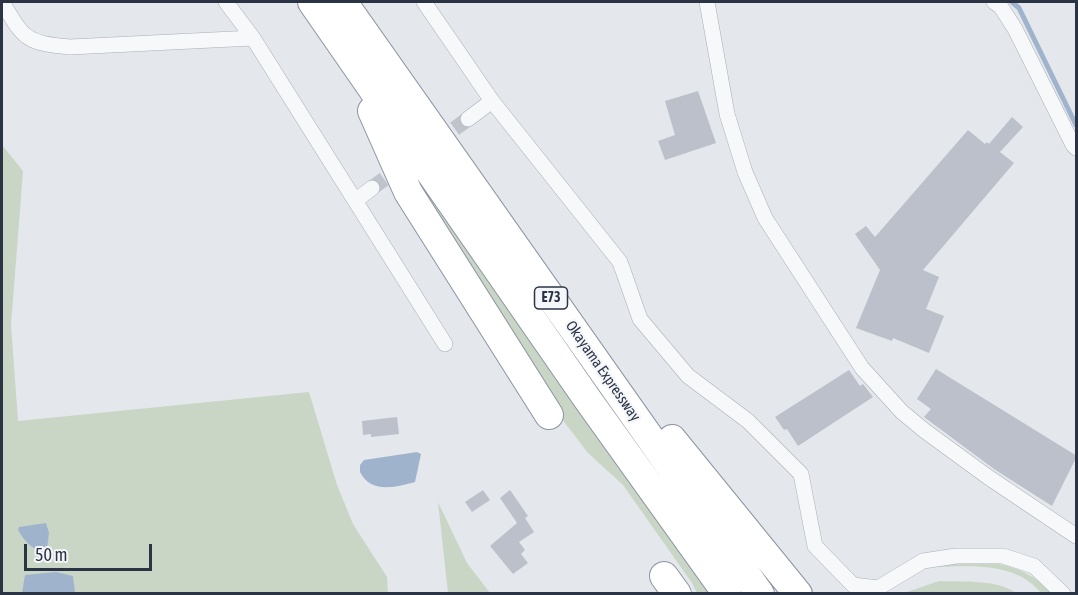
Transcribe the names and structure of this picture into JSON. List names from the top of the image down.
{
  "streets": {
    "highway": ["E73", "Okayama Expressway"]
  },
  "scale_bar": "50 m"
}
